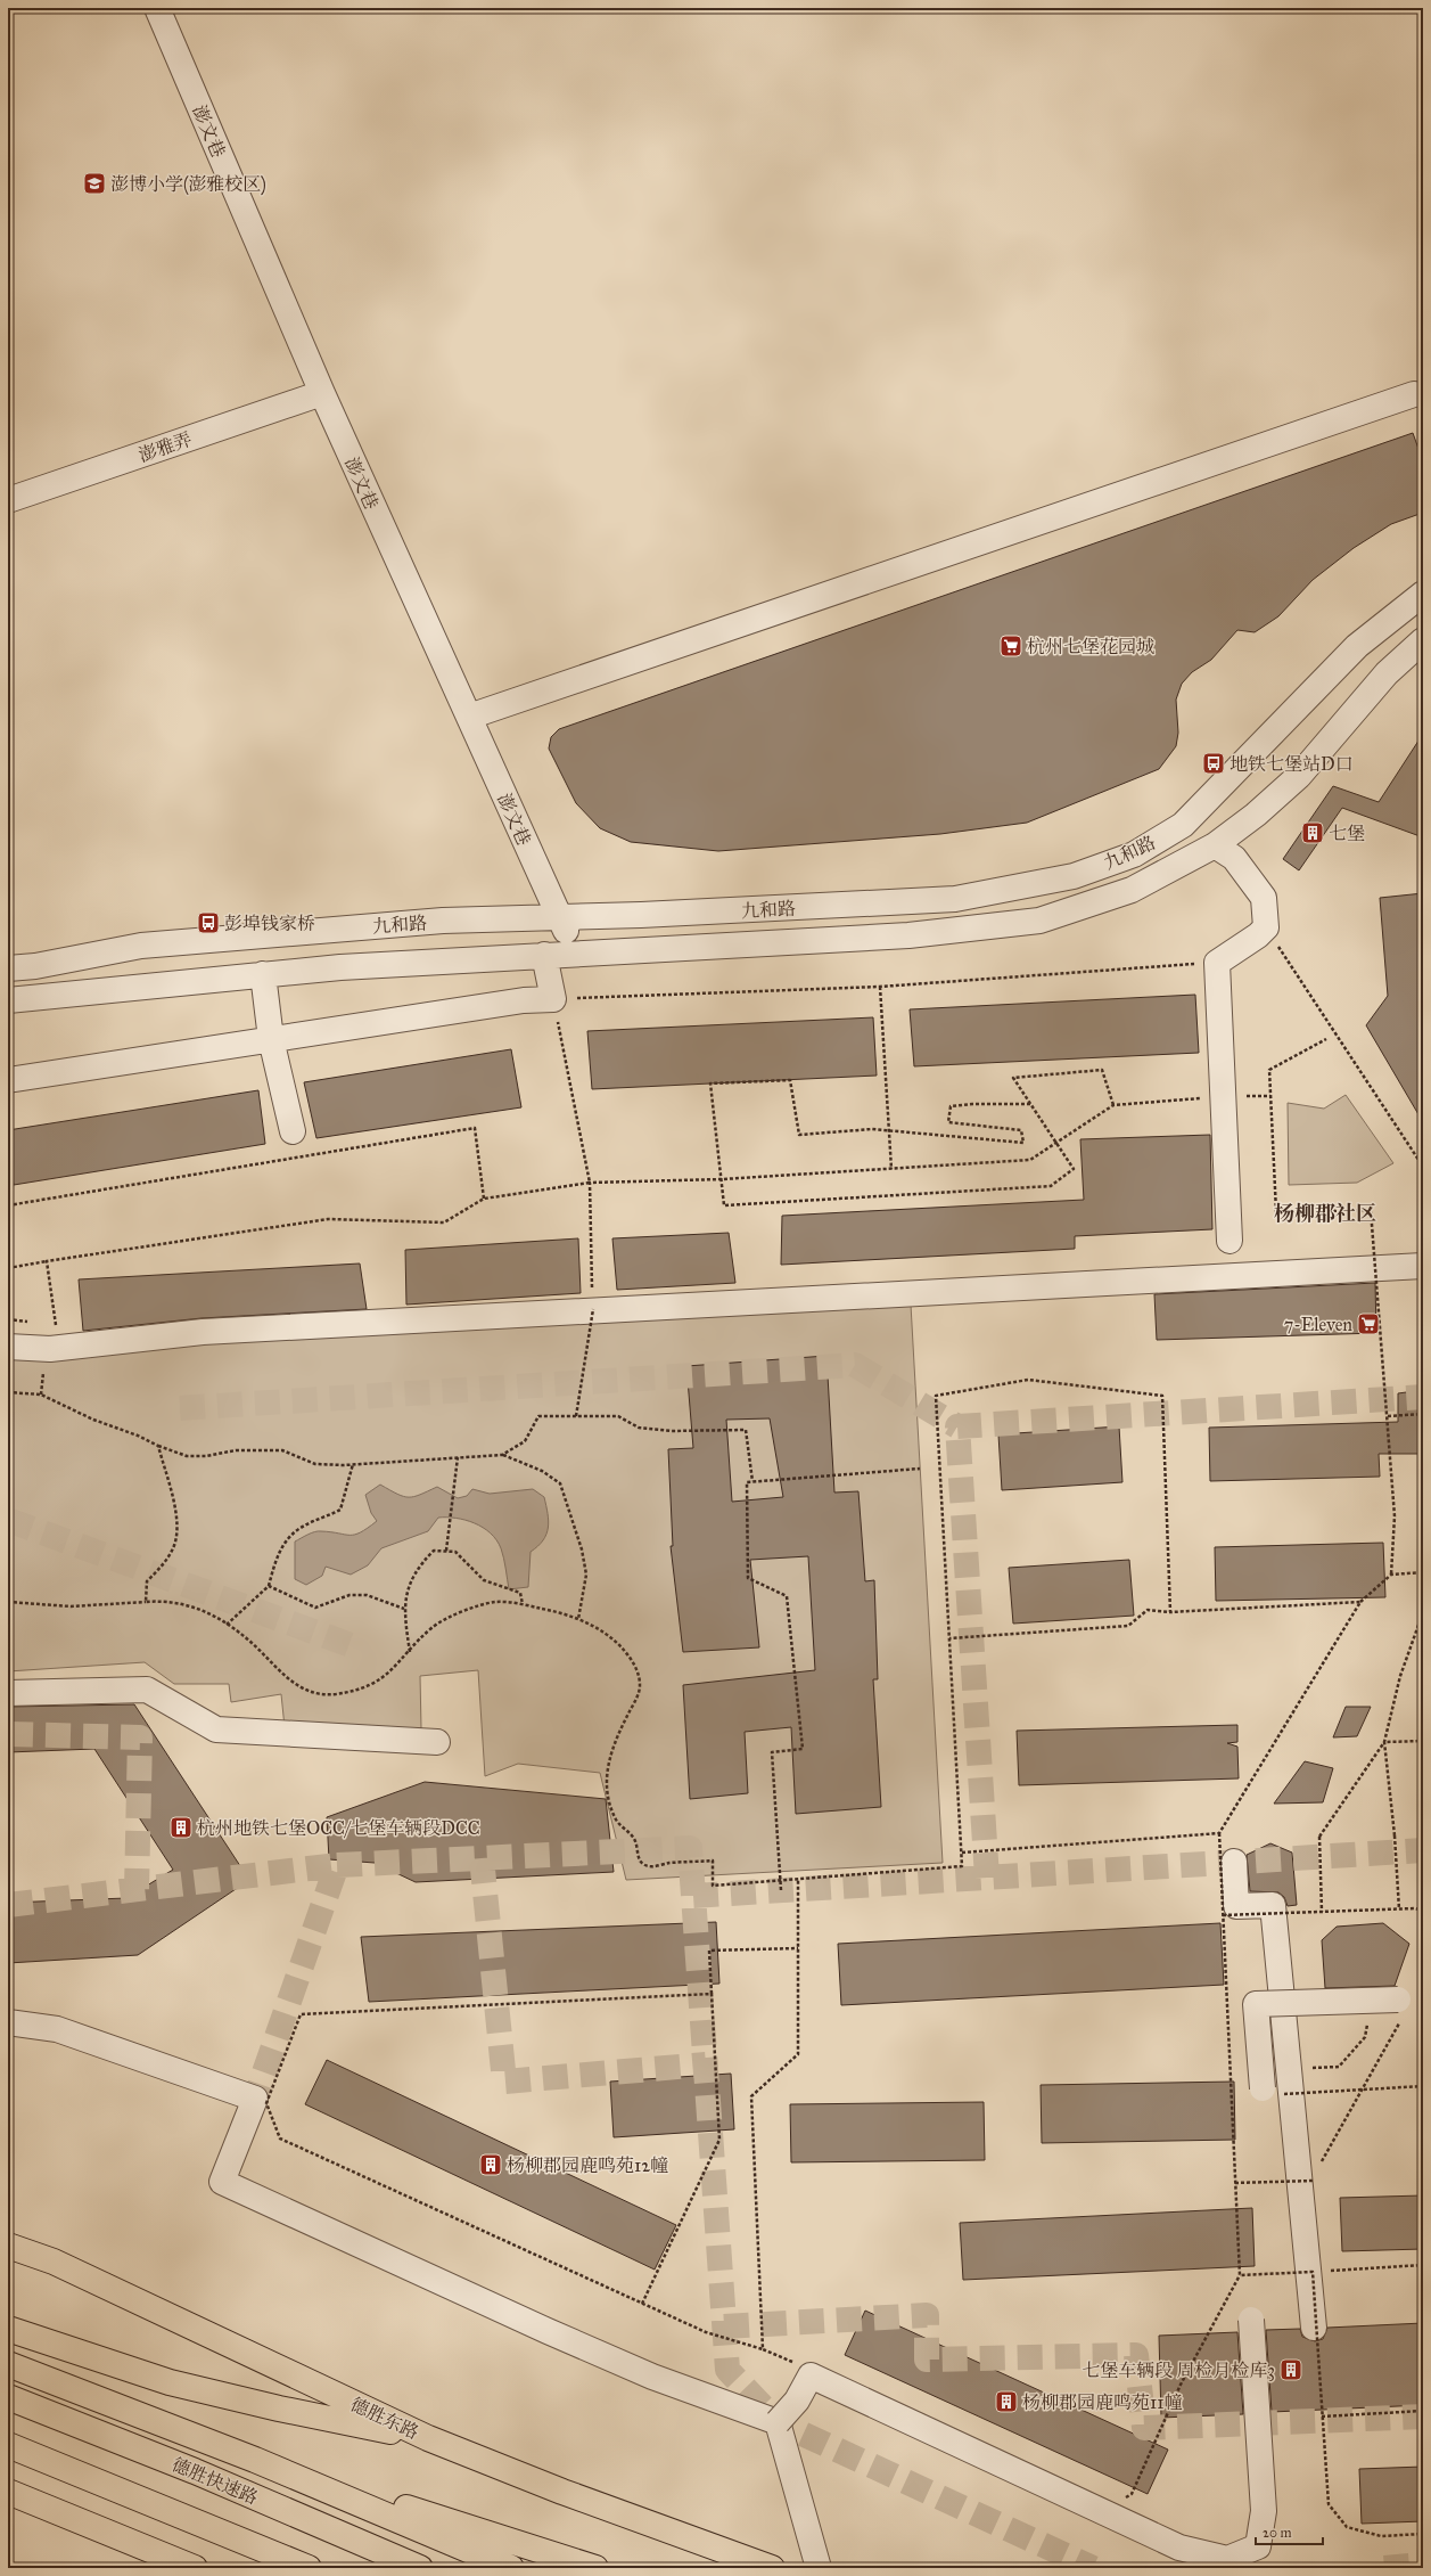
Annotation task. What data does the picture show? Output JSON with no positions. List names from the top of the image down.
{
  "streets": {
    "main road": ["德胜东路", "德胜快速路"],
    "street": ["澎文巷", "澎雅弄", "九和路"]
  },
  "crossings": [
    ["澎文巷", "澎雅弄"],
    ["澎文巷", "九和路"]
  ],
  "districts": ["杨柳郡社区"],
  "places": {
    "school or university": ["澎博小学(澎雅校区)"],
    "supermarket": ["杭州七堡花园城", "7-Eleven"],
    "bus stop": ["地铁七堡站D口", "彭埠钱家桥"],
    "building": [
      "七堡",
      "杭州地铁七堡OCC/七堡车辆段DCC",
      "杨柳郡园鹿鸣苑12幢",
      "七堡车辆段 周检月检库3",
      "杨柳郡园鹿鸣苑11幢"
    ]
  },
  "scale_bar": "20 m"
}
